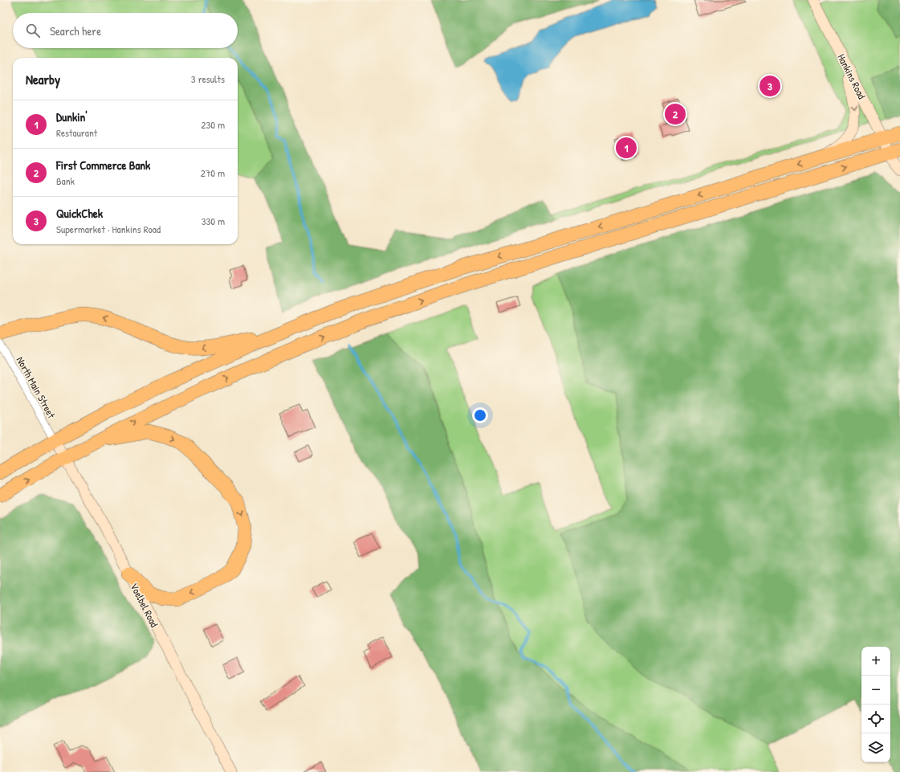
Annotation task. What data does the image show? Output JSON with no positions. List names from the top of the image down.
{
  "streets": {
    "street": ["Hankins Road", "North Main Street", "Voelbel Road"]
  },
  "crossings": [
    ["North Main Street", "Voelbel Road"]
  ],
  "page": {
    "search": "Search here",
    "heading": ["Nearby", "3 results"],
    "pins": ["3", "2", "1"],
    "list": [
      {
        "mark": "1",
        "name": "Dunkin'",
        "note": "Restaurant",
        "value": "230 m"
      },
      {
        "mark": "2",
        "name": "First Commerce Bank",
        "note": "Bank",
        "value": "270 m"
      },
      {
        "mark": "3",
        "name": "QuickChek",
        "note": "Supermarket · Hankins Road",
        "value": "330 m"
      }
    ],
    "map_buttons": ["+", "−"]
  }
}
